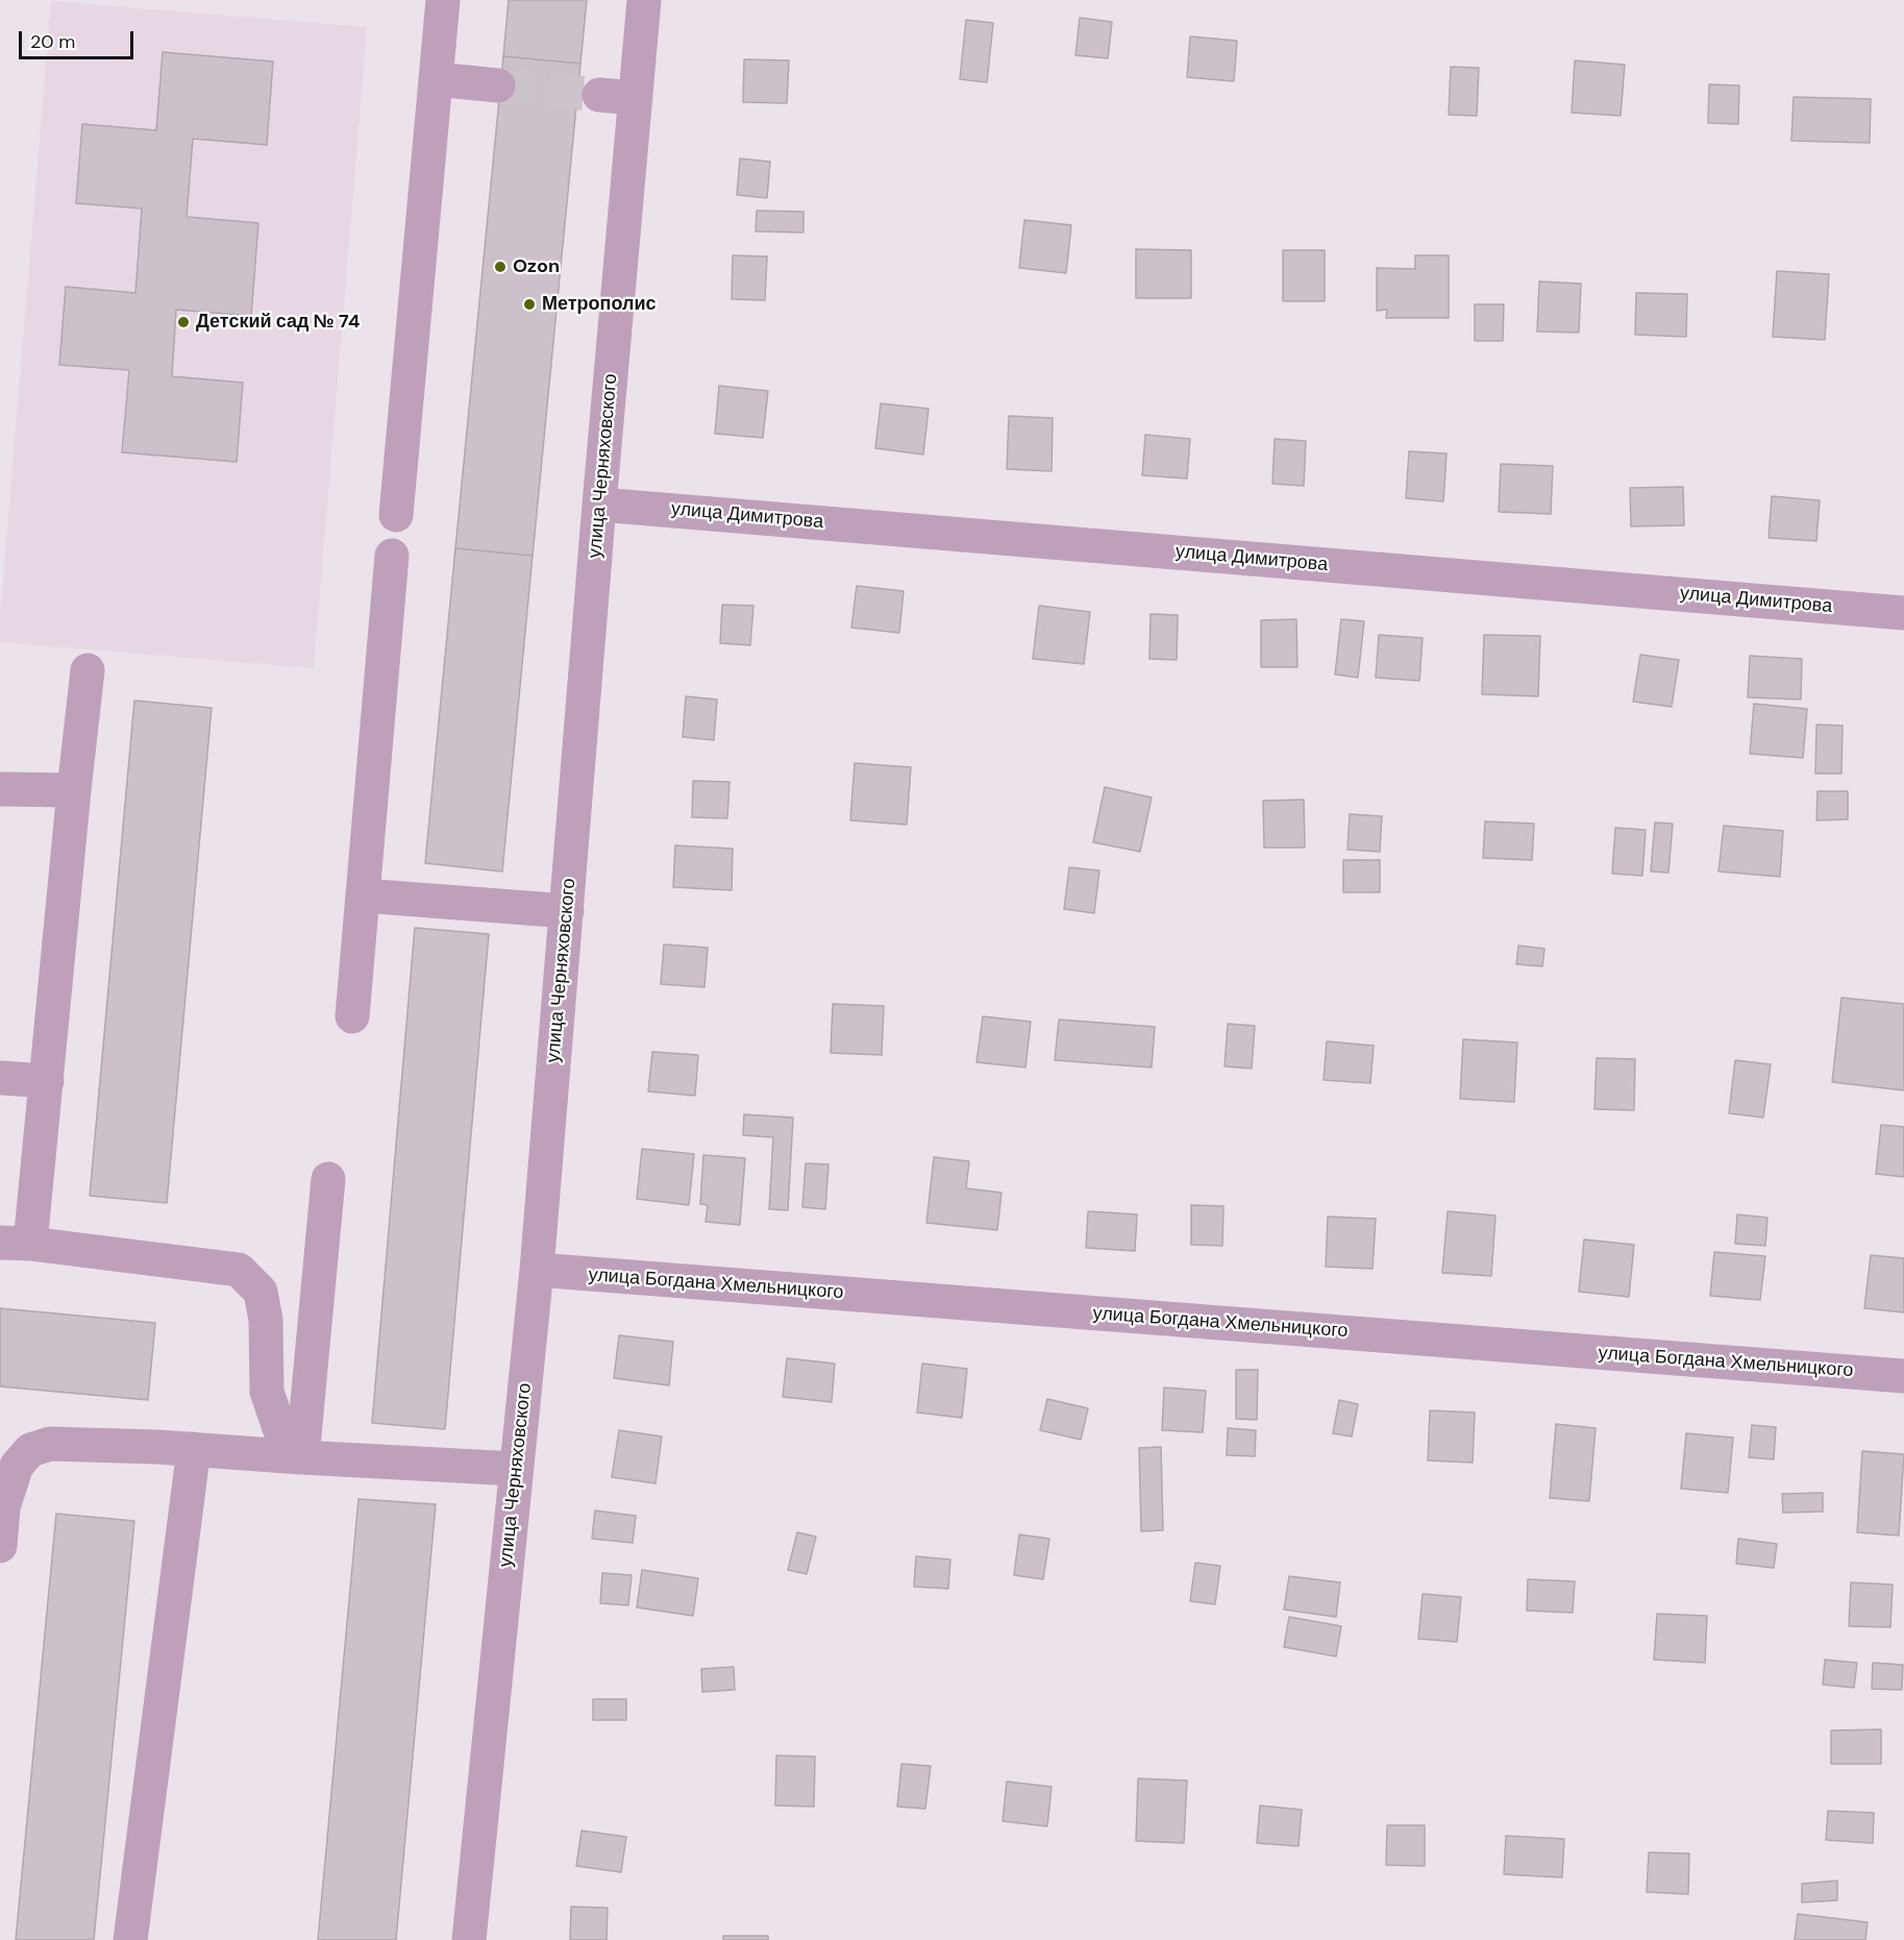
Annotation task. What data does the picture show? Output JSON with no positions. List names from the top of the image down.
{
  "streets": {
    "street": ["улица Черняховского", "улица Димитрова", "улица Богдана Хмельницкого"]
  },
  "crossings": [
    ["улица Черняховского", "улица Димитрова"],
    ["улица Черняховского", "улица Богдана Хмельницкого"]
  ],
  "places": ["Ozon", "Метрополис", "Детский сад № 74"],
  "scale_bar": "20 m"
}
